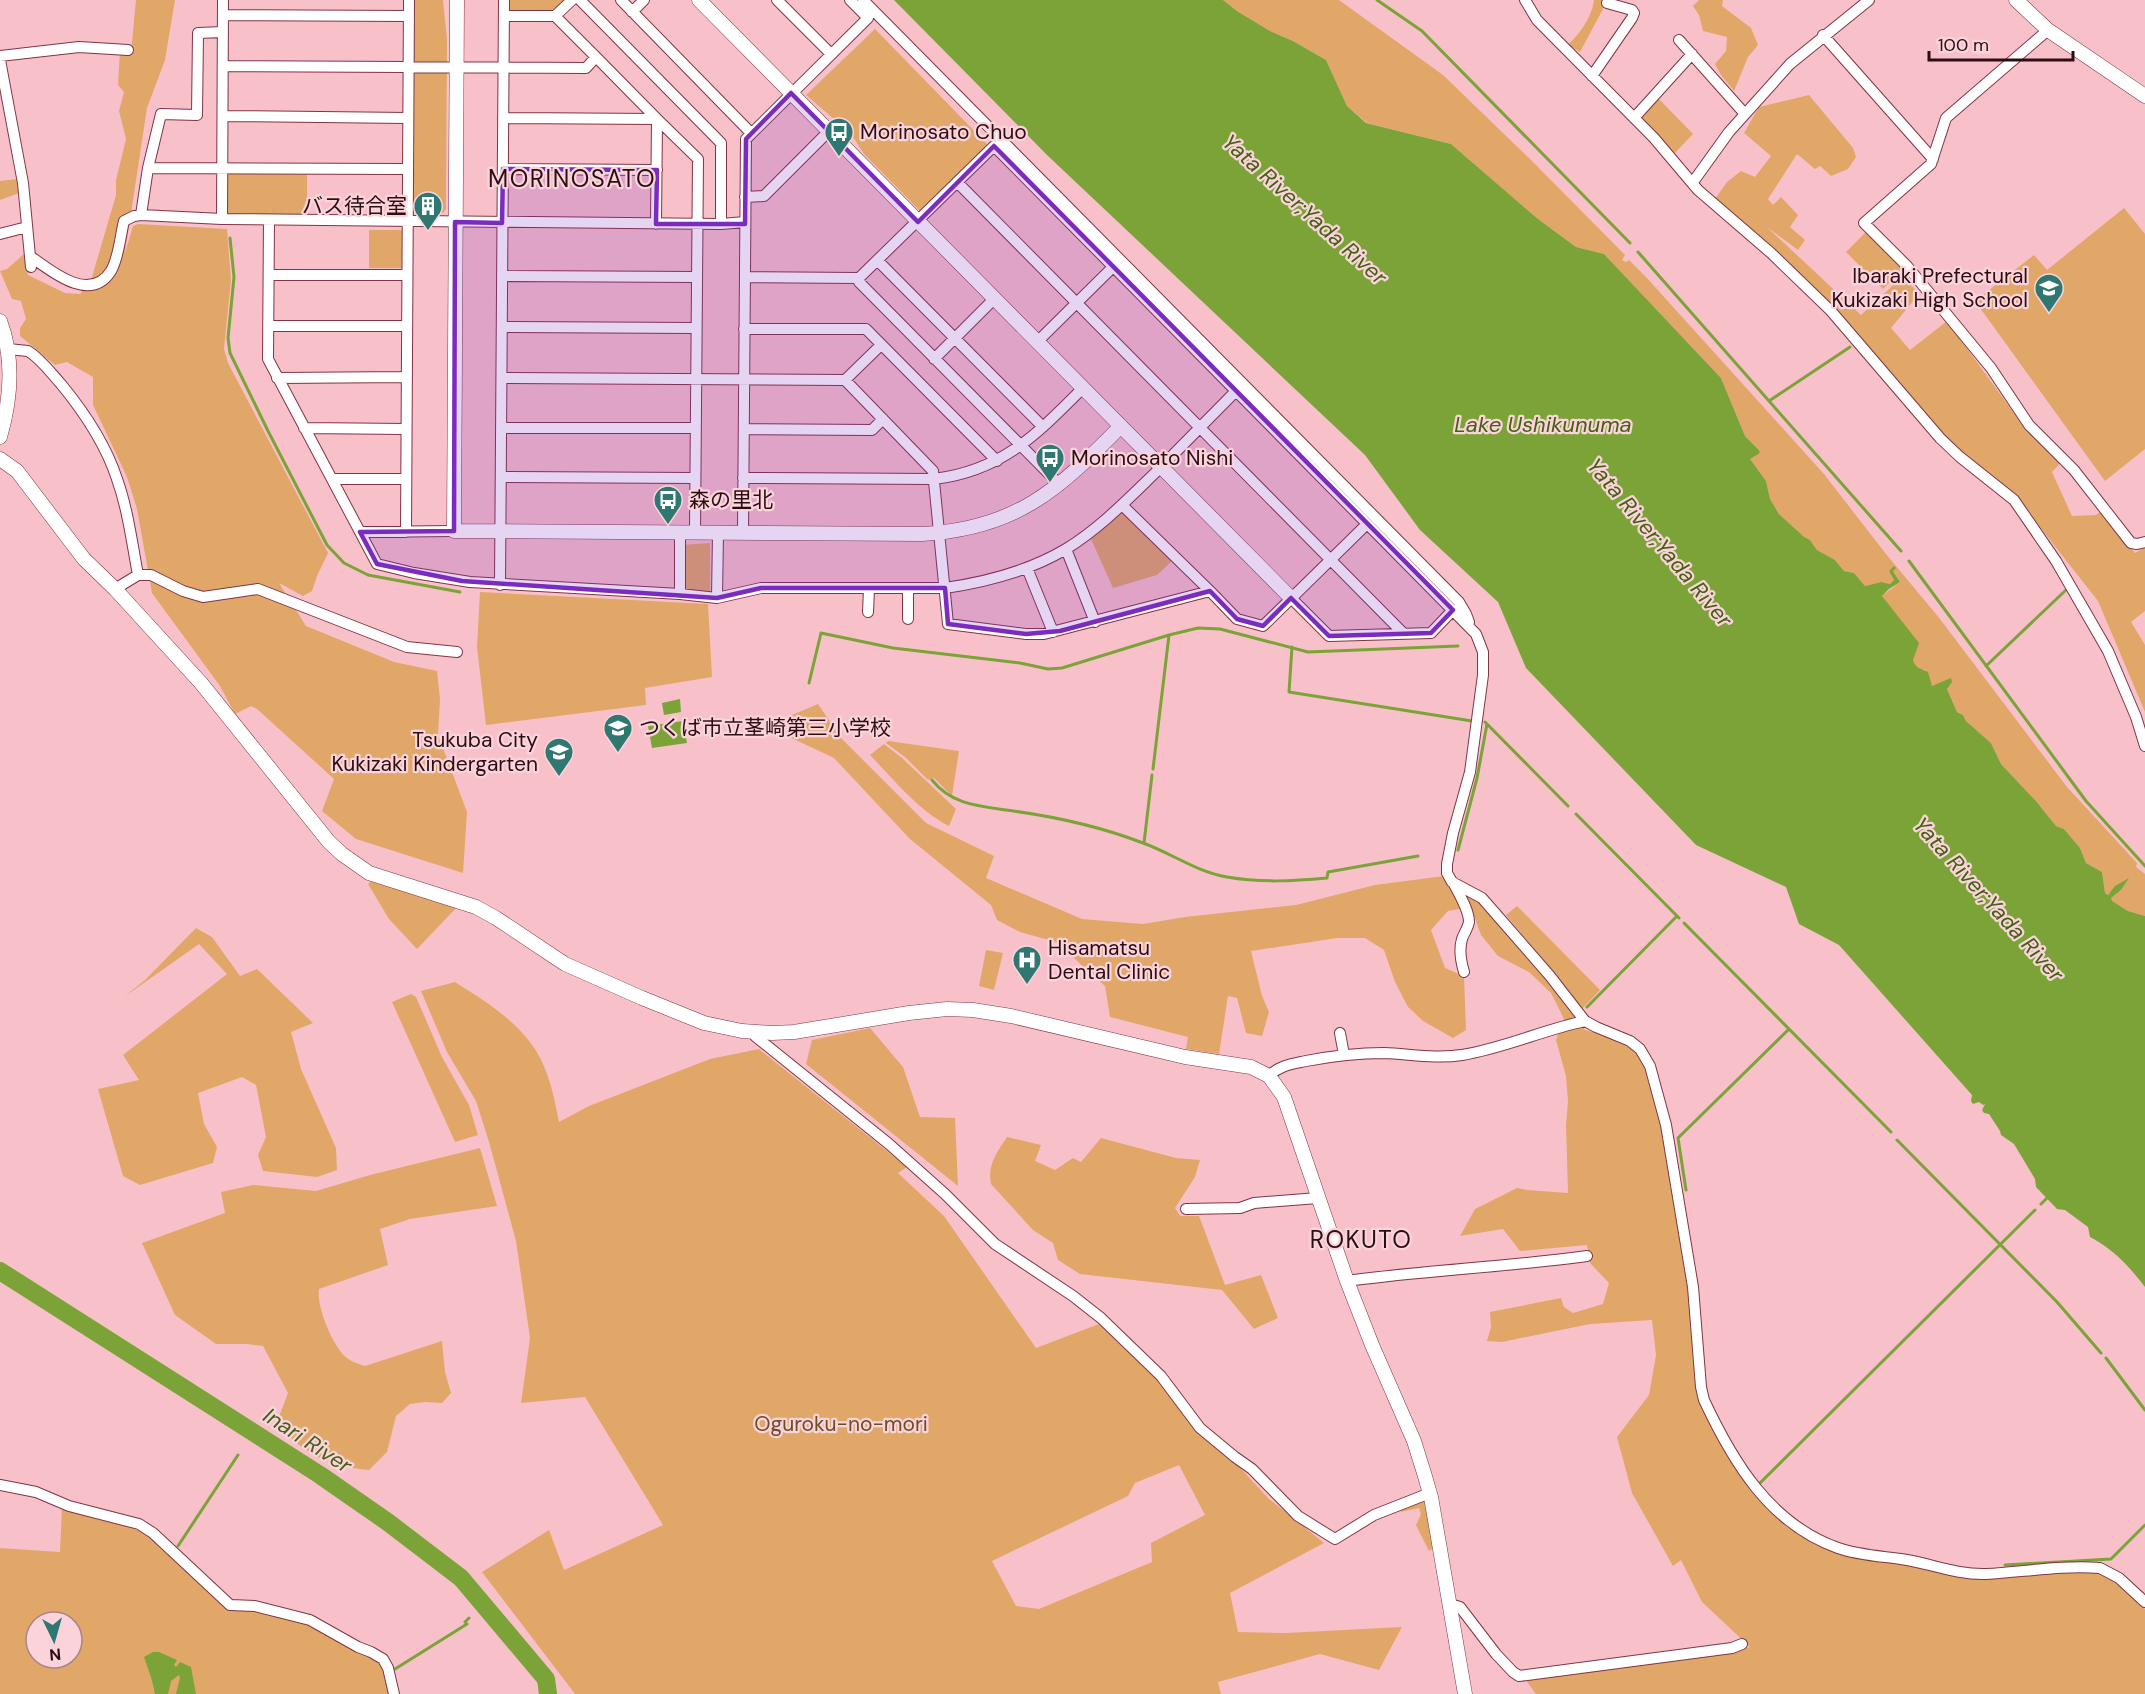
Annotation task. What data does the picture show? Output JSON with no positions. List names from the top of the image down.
{
  "districts": ["MORINOSATO", "ROKUTO"],
  "water": ["Yata River;Yada River", "Lake Ushikunuma", "Inari River"],
  "parks": ["Oguroku-no-mori"],
  "places": {
    "bus stop": ["Morinosato Chuo", "Morinosato Nishi", "森の里北"],
    "building": ["バス待合室"],
    "school or university": ["Ibaraki Prefectural Kukizaki High School", "つくば市立茎崎第三小学校", "Tsukuba City Kukizaki Kindergarten"],
    "hospital": ["Hisamatsu Dental Clinic"]
  },
  "scale_bar": "100 m",
  "north": "bottom"
}
